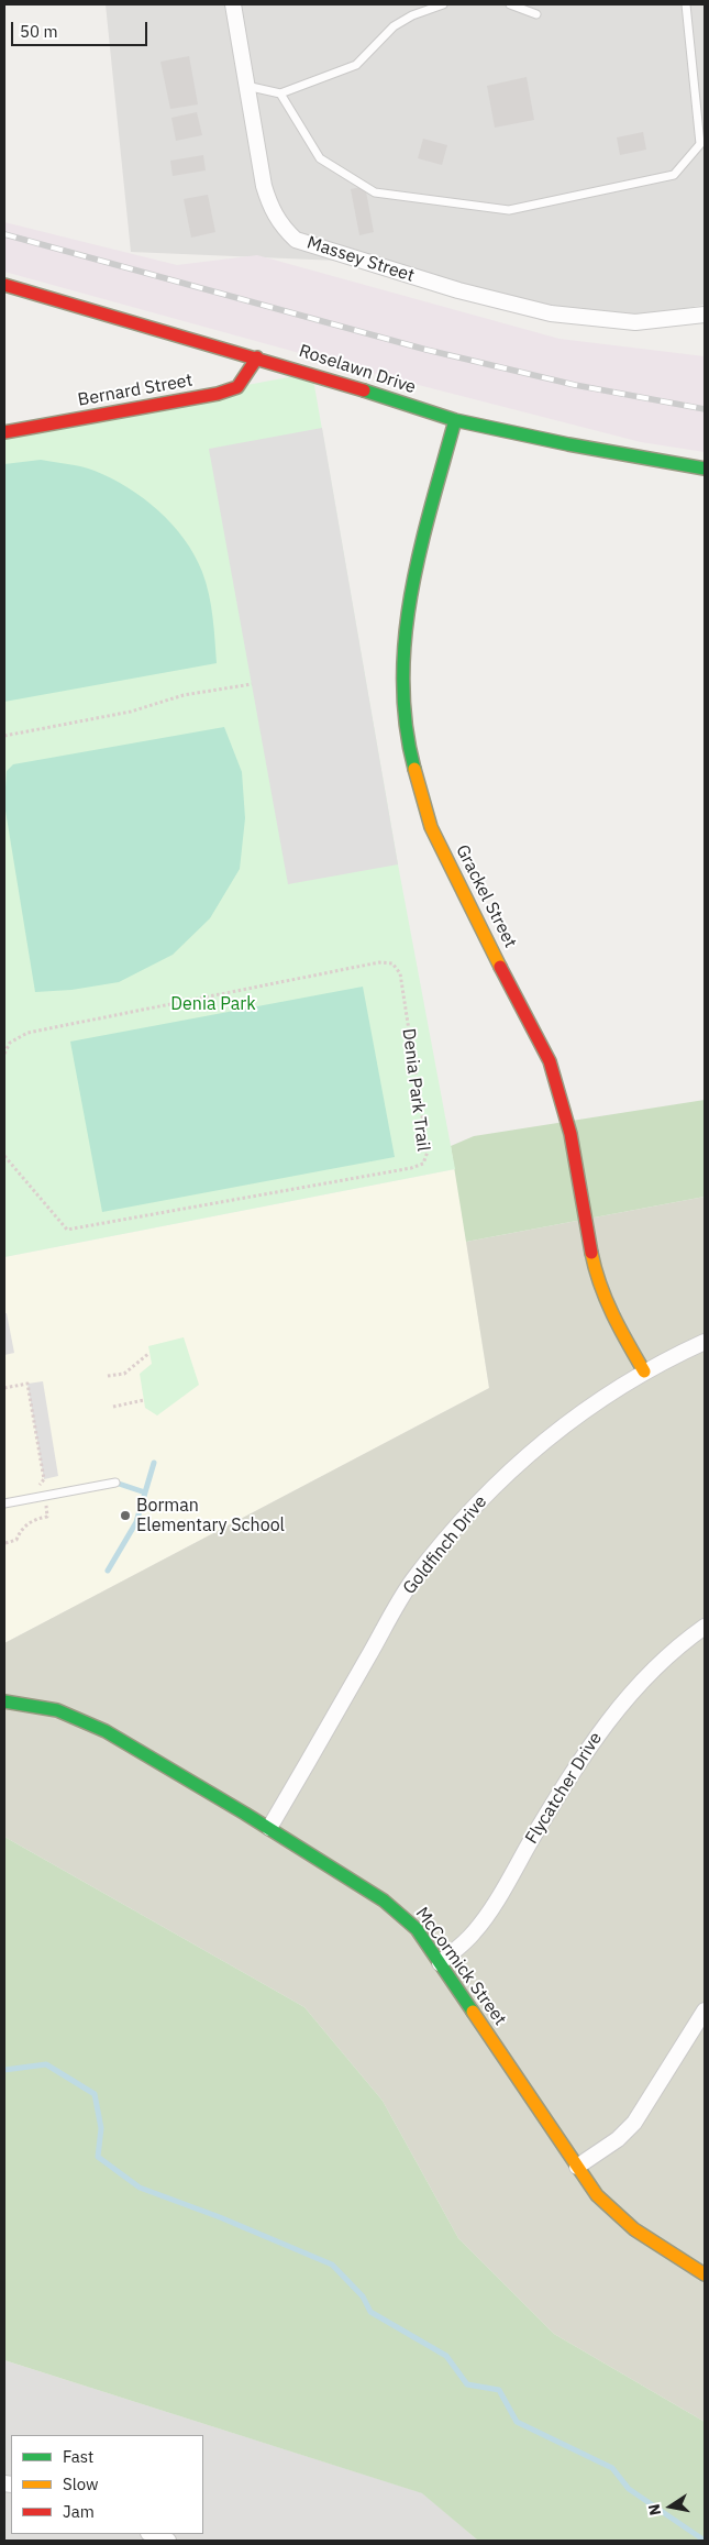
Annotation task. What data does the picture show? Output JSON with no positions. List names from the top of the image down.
{
  "streets": {
    "street": [
      "Massey Street",
      "Roselawn Drive",
      "Bernard Street",
      "Grackel Street",
      "Goldfinch Drive",
      "Flycatcher Drive",
      "McCormick Street"
    ],
    "path": ["Denia Park Trail"]
  },
  "crossings": [
    ["Roselawn Drive", "Bernard Street"],
    ["Roselawn Drive", "Grackel Street"],
    ["Grackel Street", "Goldfinch Drive"],
    ["Goldfinch Drive", "McCormick Street"],
    ["Flycatcher Drive", "McCormick Street"]
  ],
  "parks": ["Denia Park"],
  "places": ["Borman Elementary School"],
  "legend": ["Fast", "Slow", "Jam"],
  "scale_bar": "50 m",
  "north": "left"
}
